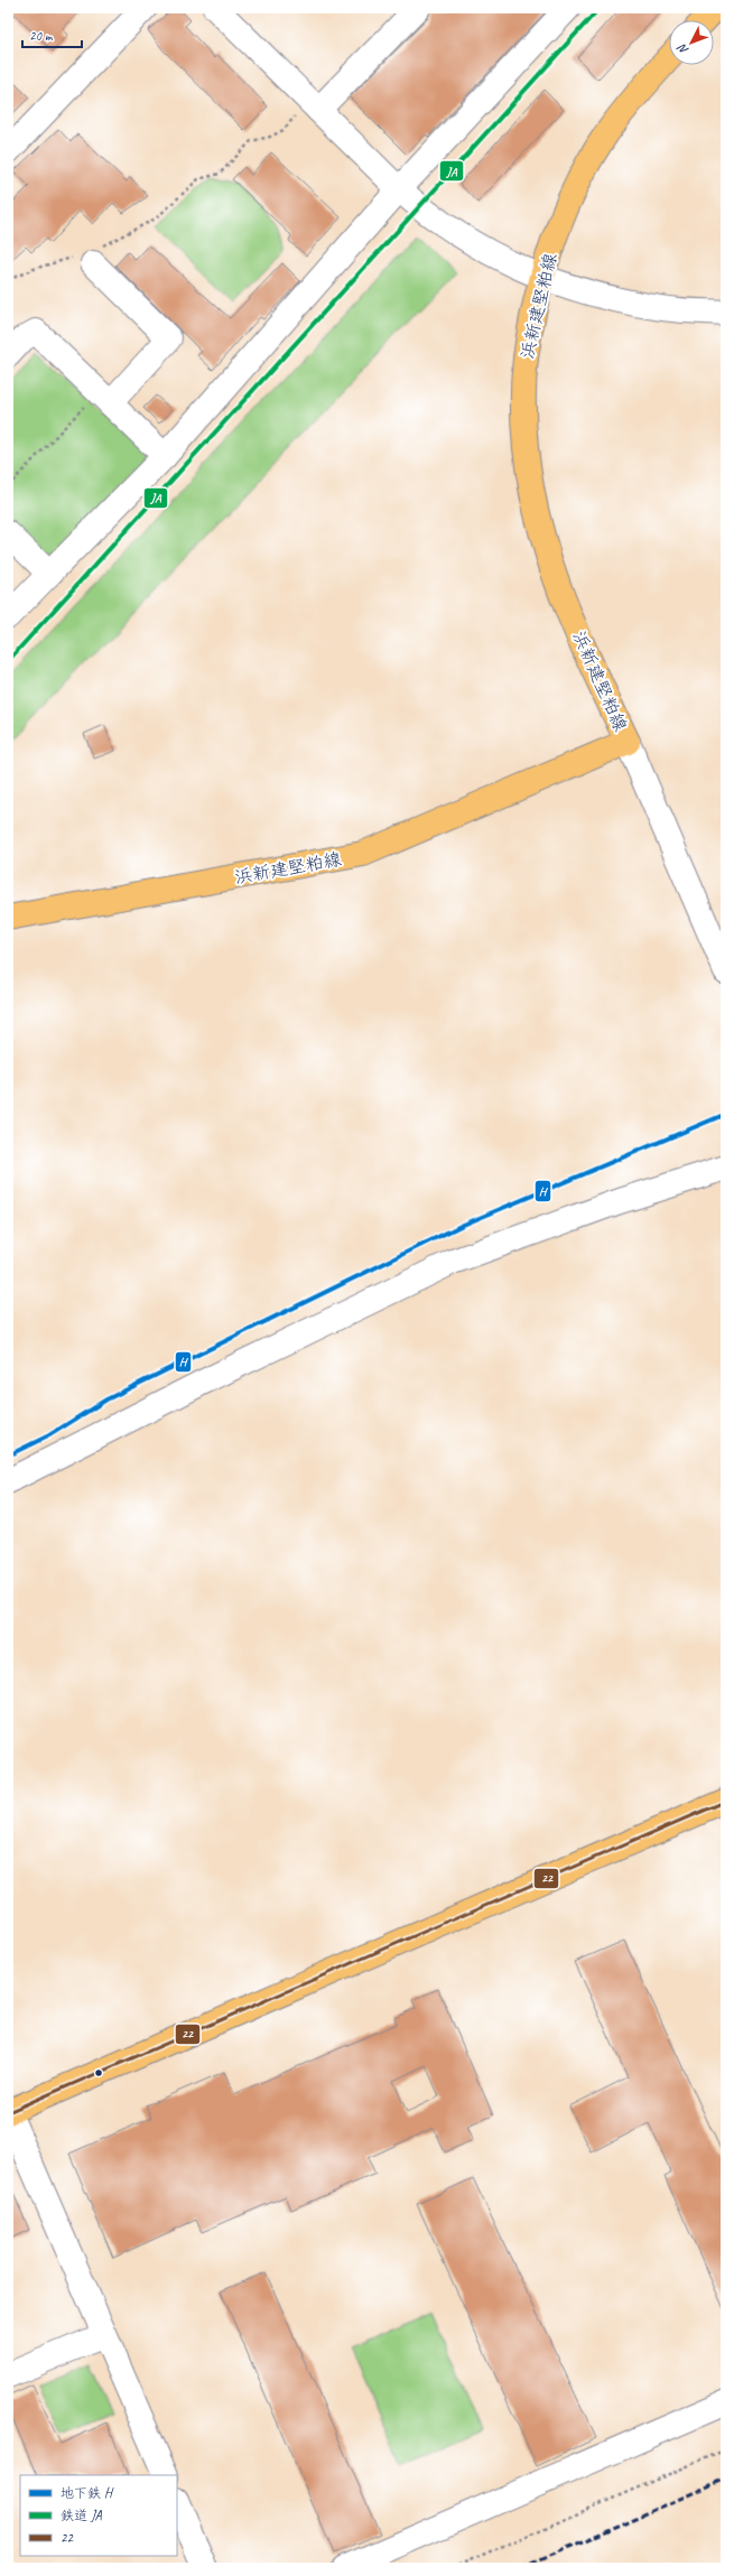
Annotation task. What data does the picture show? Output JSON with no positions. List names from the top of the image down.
{
  "streets": {
    "main road": ["浜新建堅粕線"]
  },
  "lines": ["rail line JA", "metro line H", "transit line 22"],
  "legend": ["地下鉄 H", "鉄道 JA", "22"],
  "scale_bar": "20 m",
  "north": "bottom left"
}
